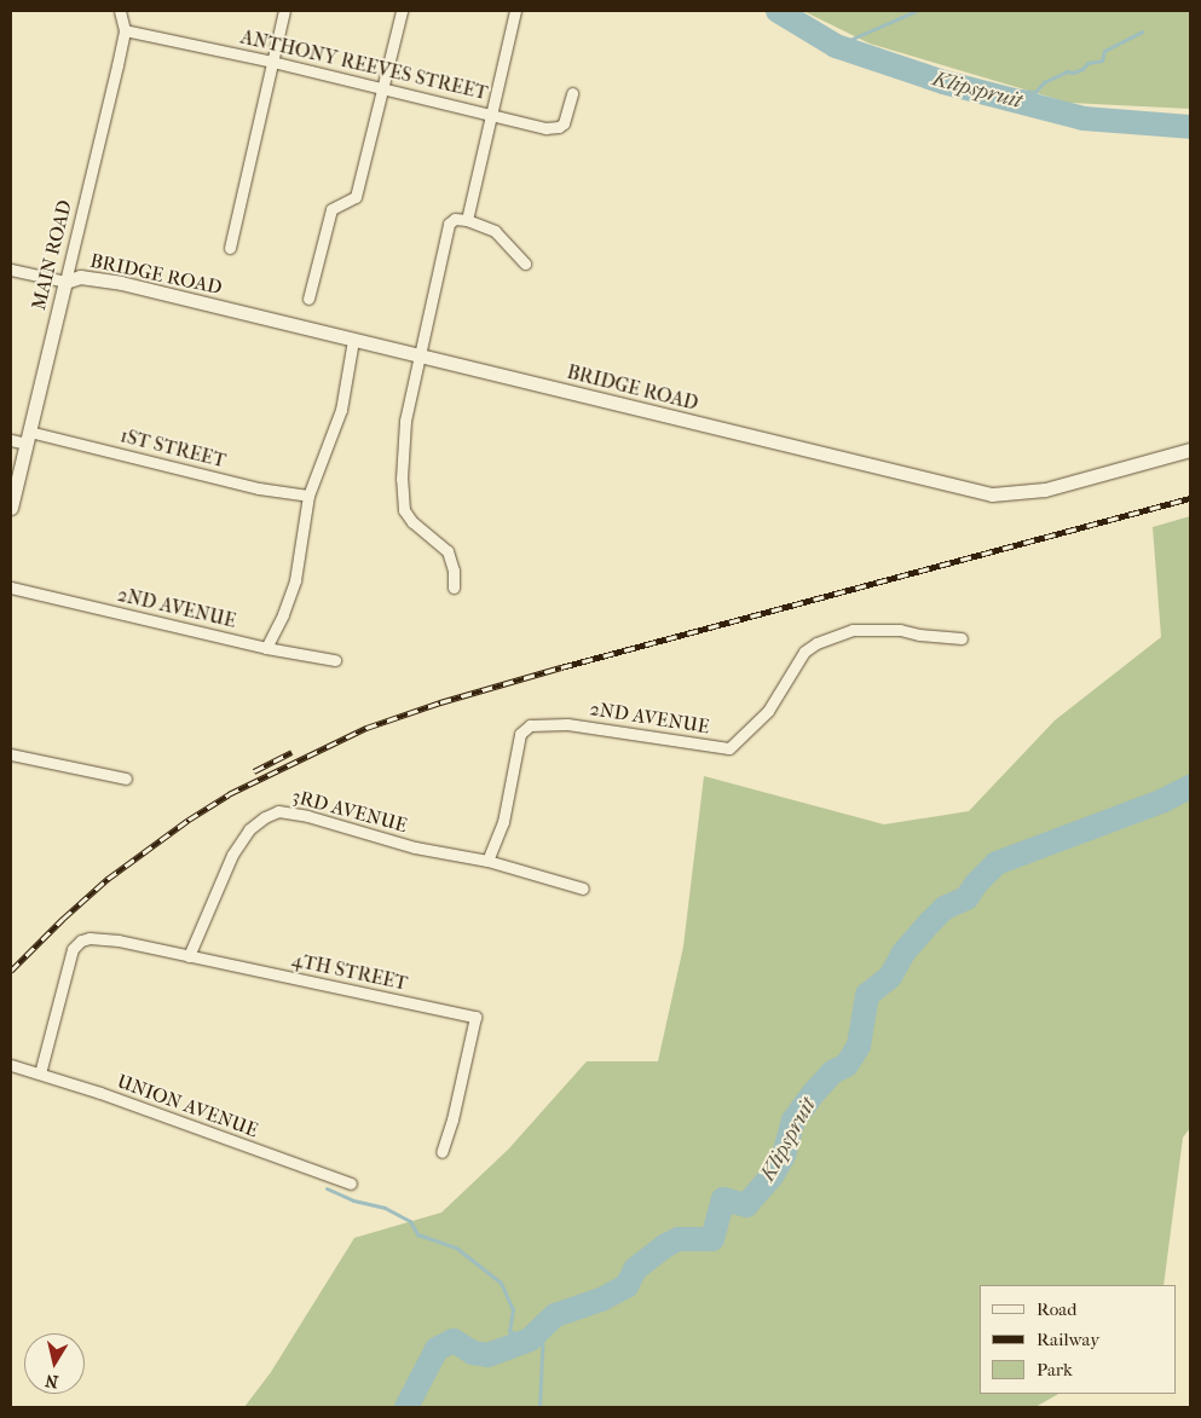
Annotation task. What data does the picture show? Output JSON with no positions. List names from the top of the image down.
{
  "streets": {
    "street": [
      "ANTHONY REEVES STREET",
      "MAIN ROAD",
      "BRIDGE ROAD",
      "1ST STREET",
      "2ND AVENUE",
      "3RD AVENUE",
      "4TH STREET",
      "UNION AVENUE"
    ]
  },
  "crossings": [
    ["ANTHONY REEVES STREET", "MAIN ROAD"],
    ["MAIN ROAD", "BRIDGE ROAD"],
    ["MAIN ROAD", "1ST STREET"],
    ["2ND AVENUE", "3RD AVENUE"],
    ["3RD AVENUE", "4TH STREET"],
    ["4TH STREET", "UNION AVENUE"]
  ],
  "water": ["Klipspruit"],
  "legend": ["Road", "Railway", "Park"],
  "north": "bottom"
}
